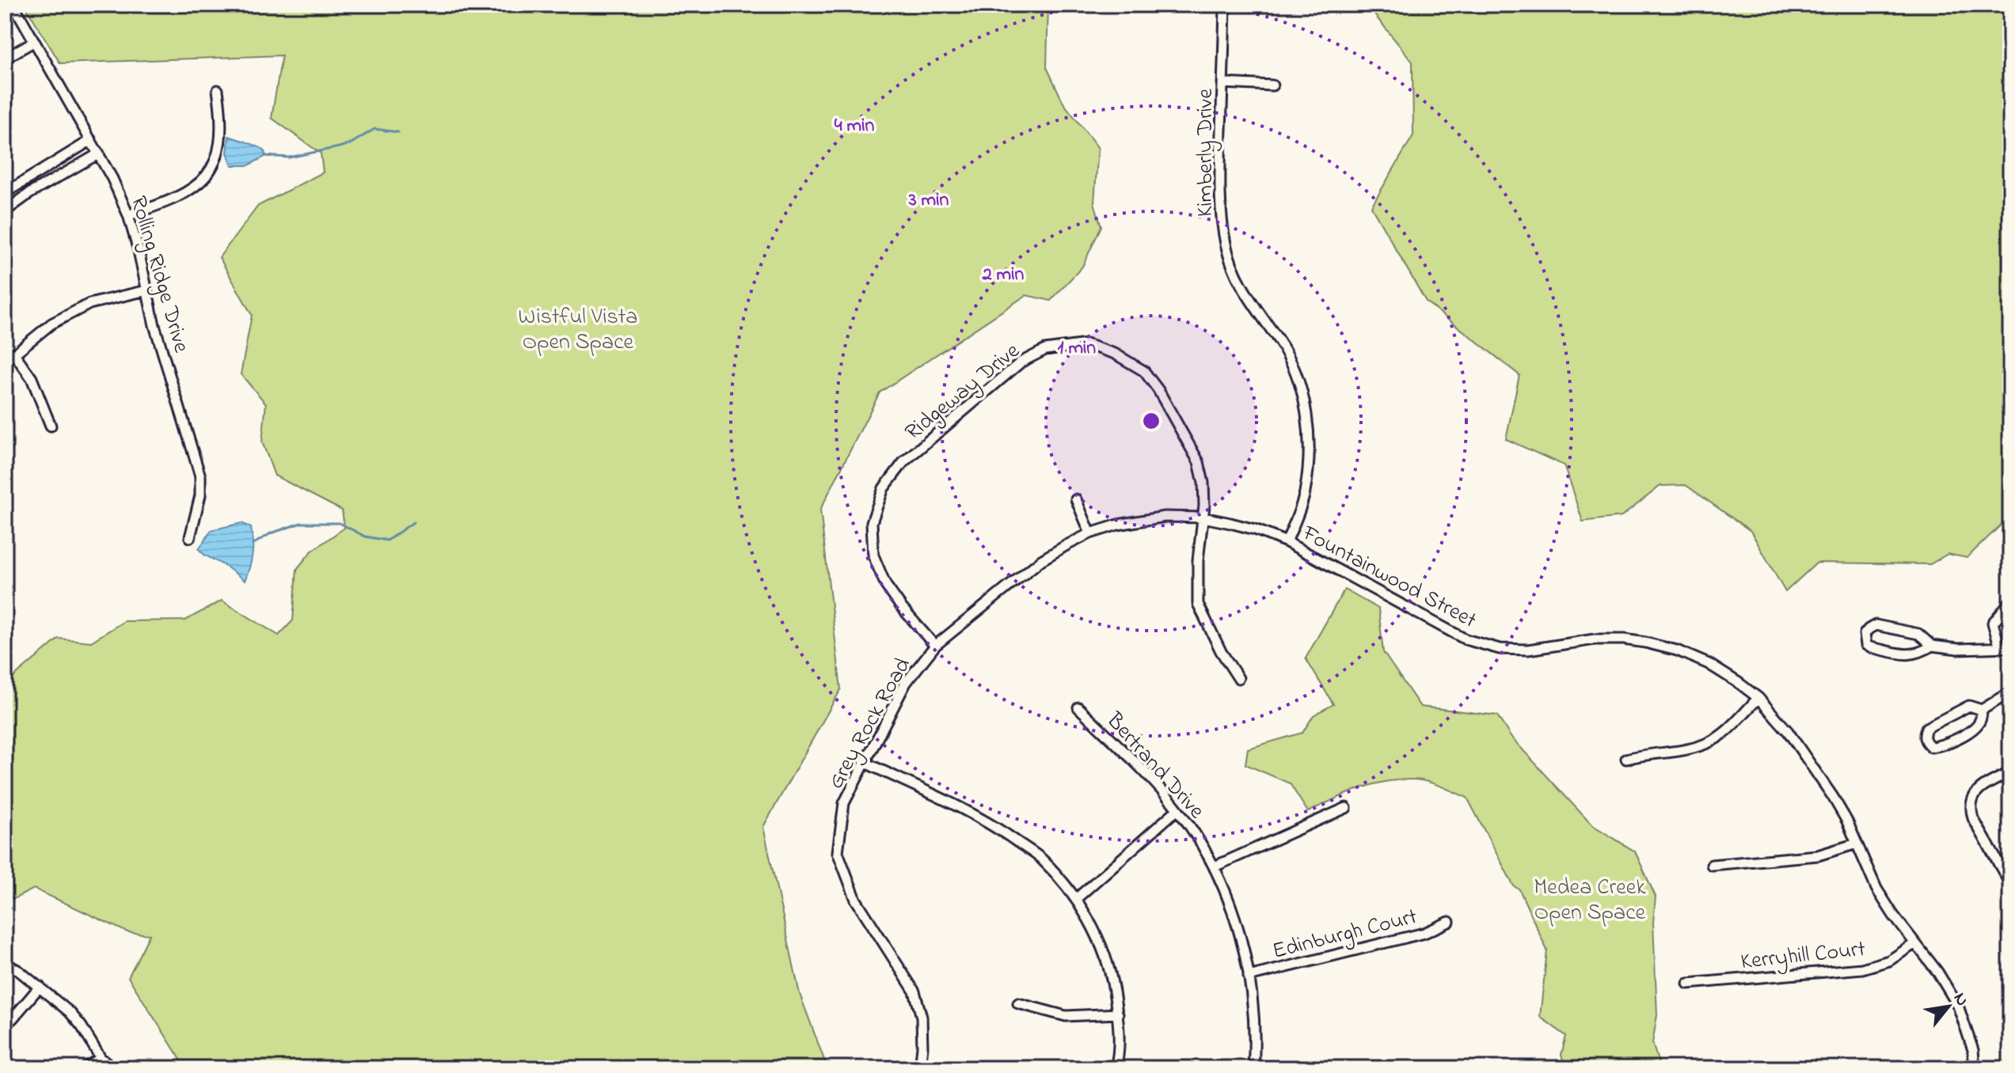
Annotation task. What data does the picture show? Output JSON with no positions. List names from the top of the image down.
{
  "streets": {
    "street": [
      "Kimberly Drive",
      "Rolling Ridge Drive",
      "Ridgeway Drive",
      "Fountainwood Street",
      "Grey Rock Road",
      "Bertrand Drive",
      "Edinburgh Court",
      "Kerryhill Court"
    ]
  },
  "crossings": [
    ["Kimberly Drive", "Fountainwood Street"],
    ["Ridgeway Drive", "Fountainwood Street"],
    ["Ridgeway Drive", "Grey Rock Road"],
    ["Fountainwood Street", "Grey Rock Road"],
    ["Fountainwood Street", "Kerryhill Court"],
    ["Bertrand Drive", "Edinburgh Court"]
  ],
  "parks": ["Wistful Vista Open Space", "Medea Creek Open Space"],
  "north": "top right",
  "rings": [
    "4 min",
    "3 min",
    "2 min",
    "1 min"
  ]
}
